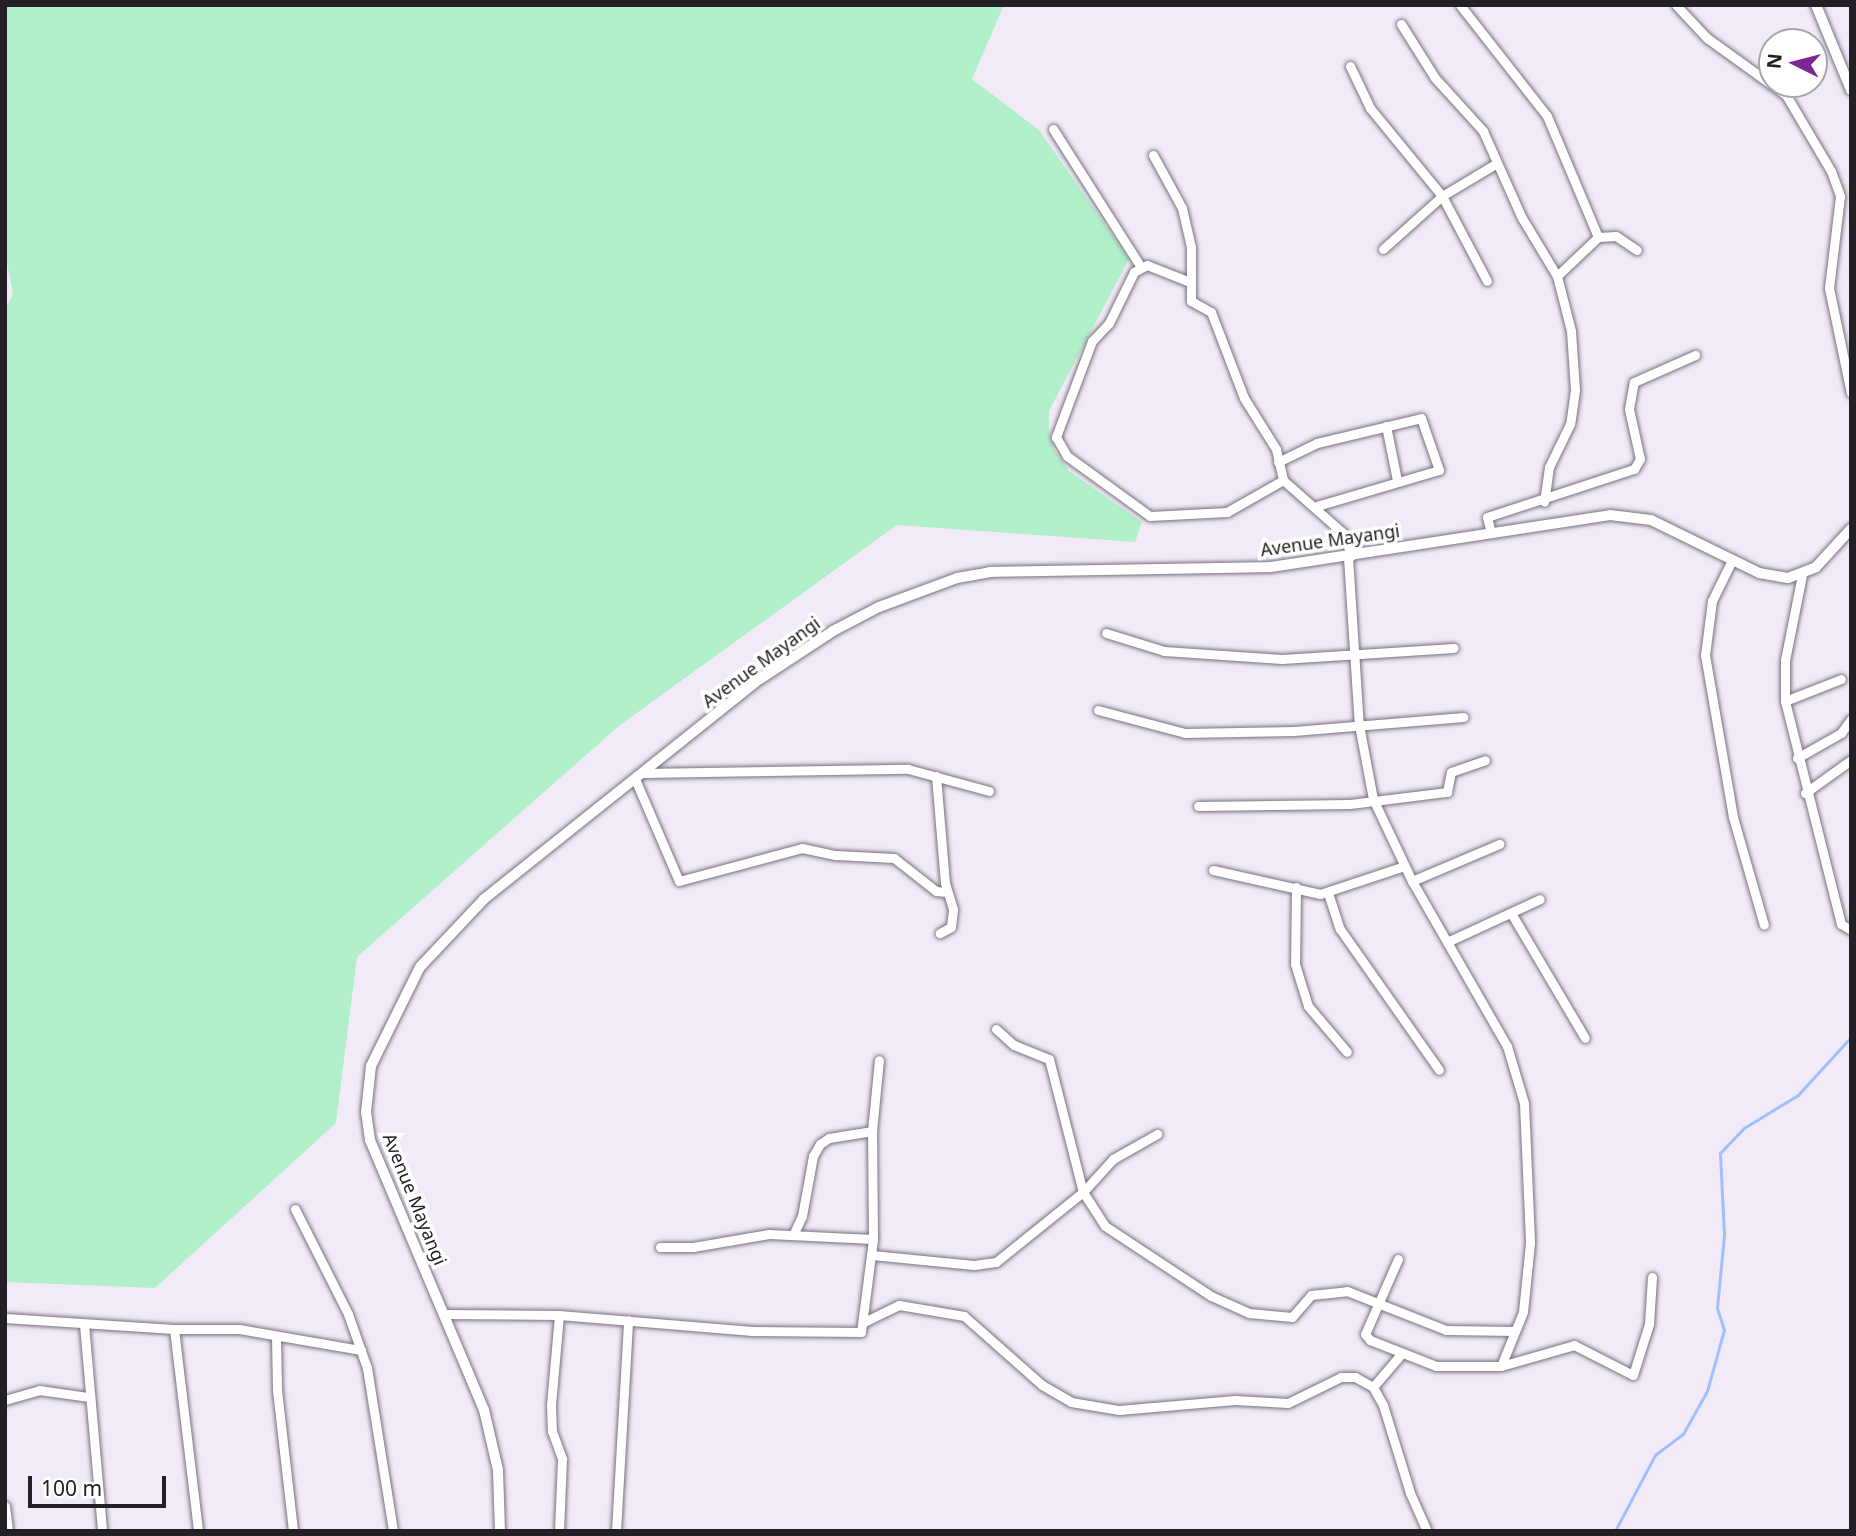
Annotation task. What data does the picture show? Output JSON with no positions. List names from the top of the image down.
{
  "streets": {
    "street": ["Avenue Mayangi"]
  },
  "scale_bar": "100 m",
  "north": "left"
}
